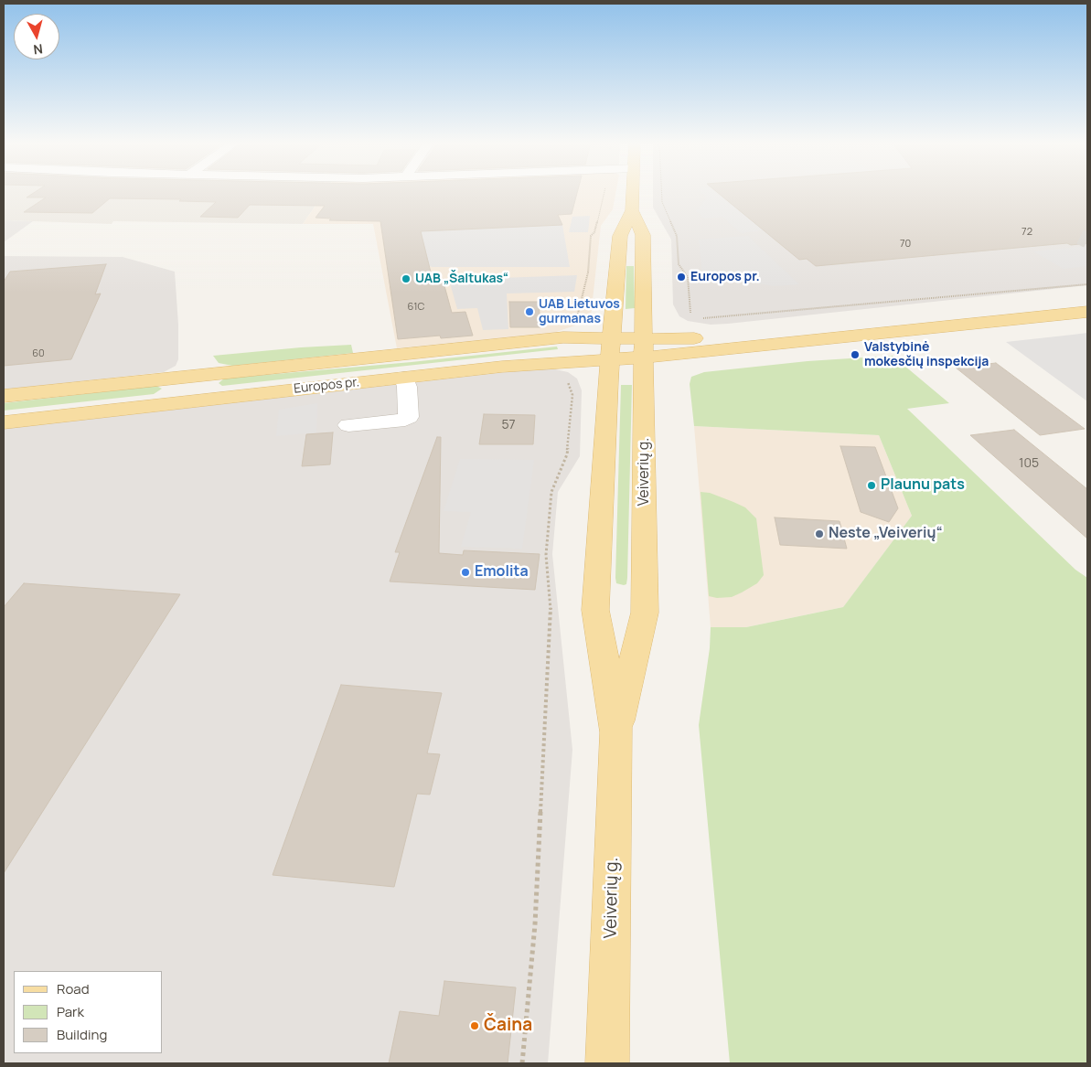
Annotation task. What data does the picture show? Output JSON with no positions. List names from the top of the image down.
{
  "streets": {
    "main road": ["Europos pr.", "Veiverių g."]
  },
  "crossings": [
    ["Europos pr.", "Veiverių g."]
  ],
  "places": [
    "Europos pr.",
    "UAB „Šaltukas“",
    "UAB Lietuvos gurmanas",
    "Valstybinė mokesčių inspekcija",
    "Plaunu pats",
    "Neste „Veiverių“",
    "Emolita",
    "Čaina"
  ],
  "house_numbers": [
    "72",
    "70",
    "61C",
    "60",
    "57",
    "105"
  ],
  "legend": ["Road", "Park", "Building"],
  "north": "bottom"
}
